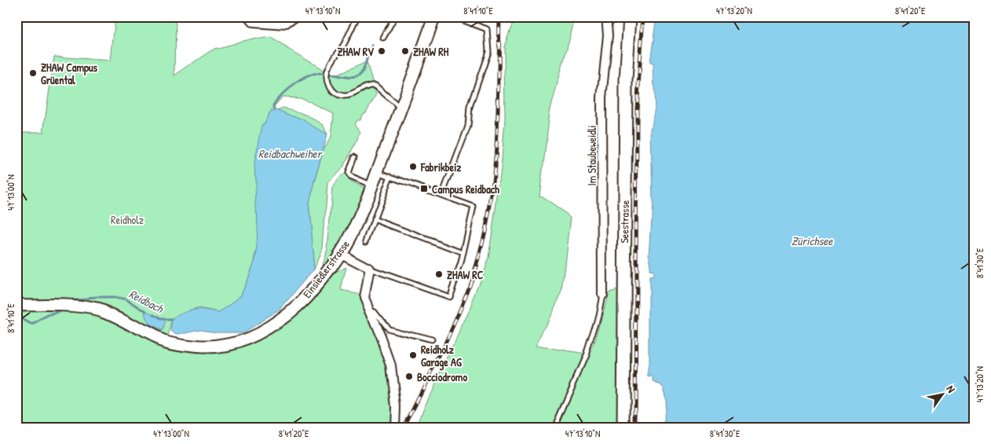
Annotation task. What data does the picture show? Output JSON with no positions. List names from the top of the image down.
{
  "streets": {
    "main road": ["Seestrasse", "Einsiedlerstrasse"],
    "street": ["Im Staubeweidli"]
  },
  "water": ["Reidbachweiher", "Zürichsee", "Reidbach"],
  "parks": ["Reidholz"],
  "places": {
    "other": [
      "ZHAW RV",
      "ZHAW RH",
      "ZHAW Campus Grüental",
      "Fabrikbeiz",
      "ZHAW RC",
      "Reidholz Garage AG",
      "Bocciodromo"
    ],
    "transit": ["Campus Reidbach"]
  },
  "north": "top right",
  "coordinates": [
    "47°13'10\"N",
    "8°41'10\"E",
    "47°13'20\"N",
    "8°41'20\"E",
    "47°13'00\"N",
    "8°41'30\"E"
  ]
}
